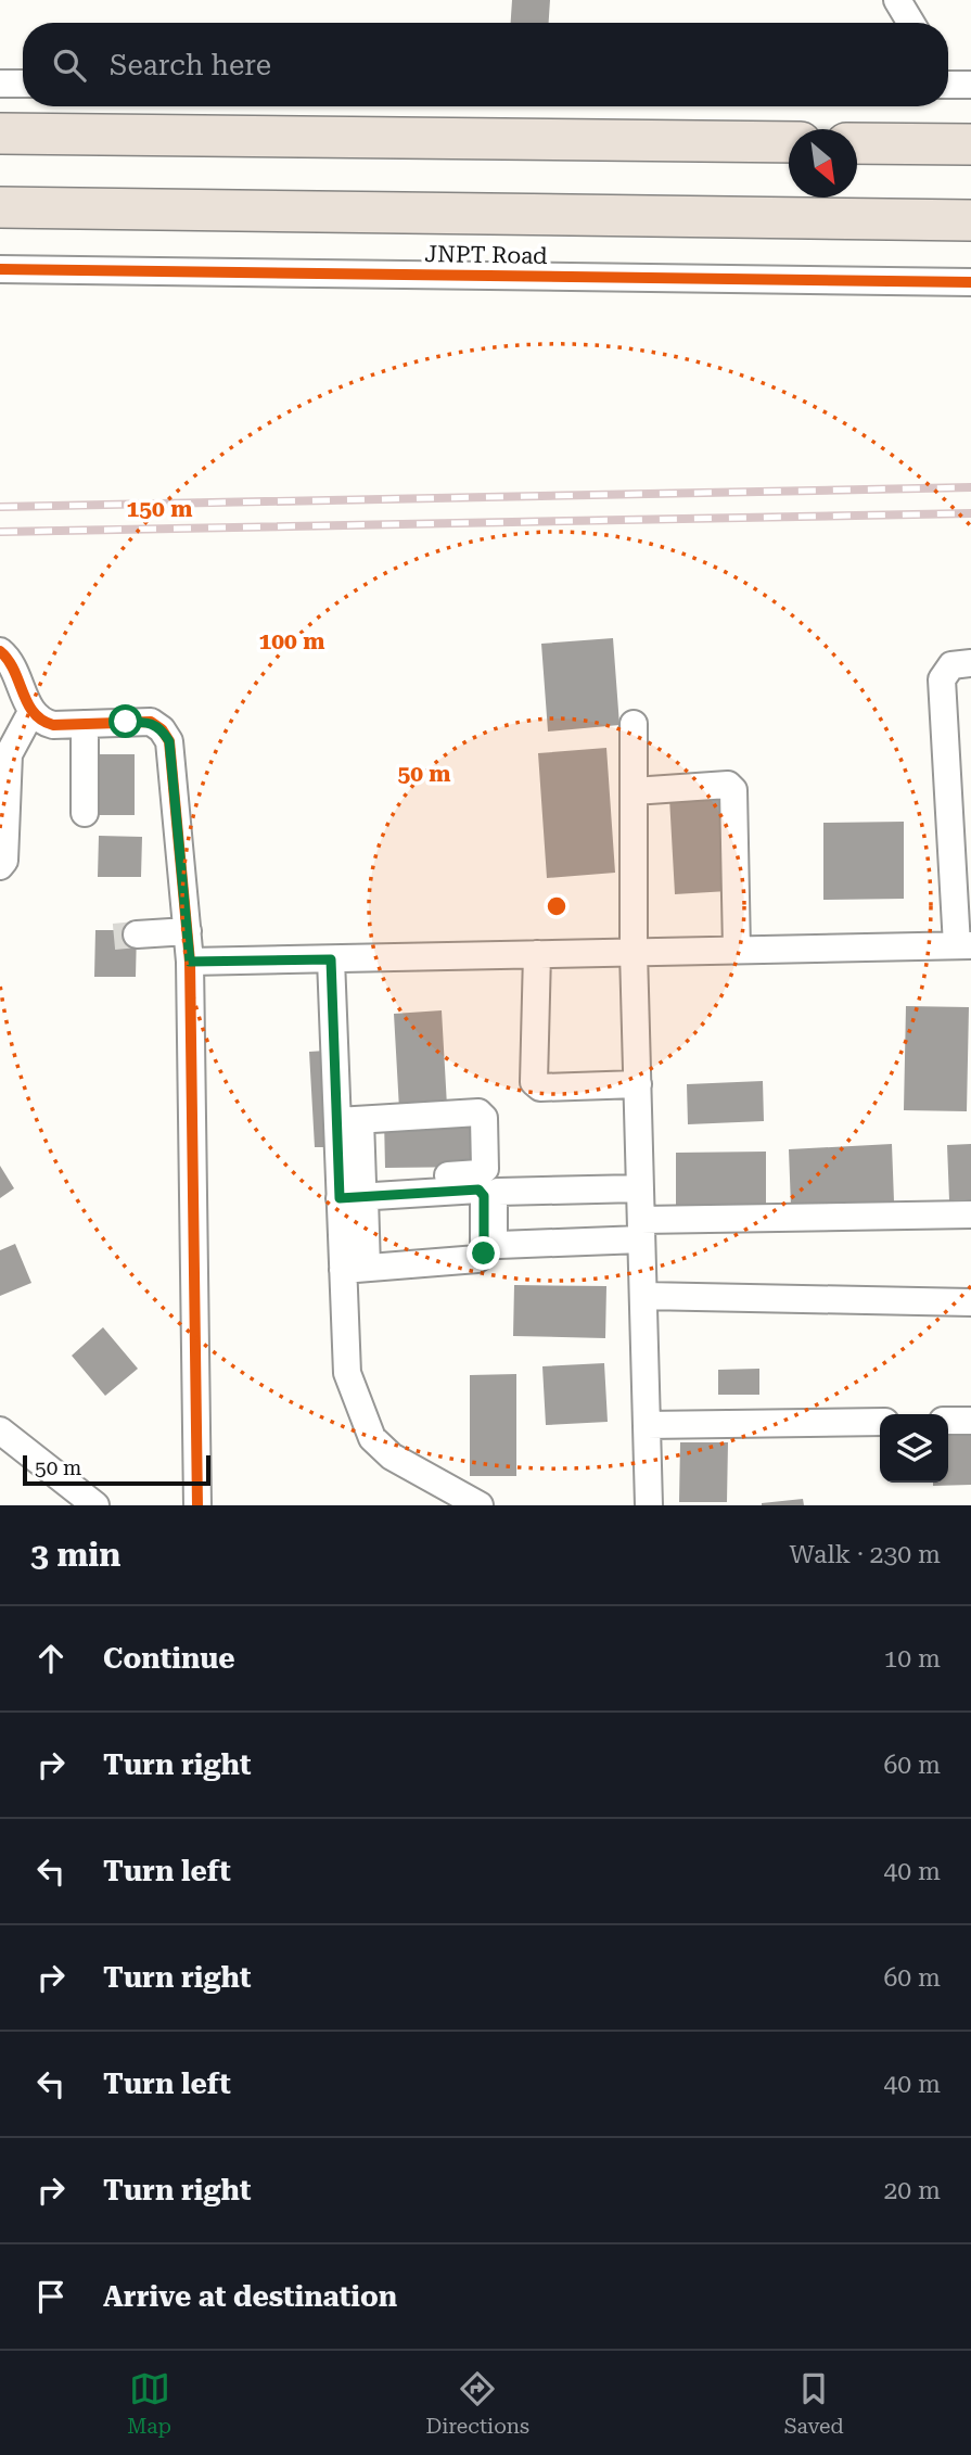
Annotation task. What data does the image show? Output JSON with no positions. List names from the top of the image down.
{
  "streets": {
    "highway": ["JNPT Road"]
  },
  "scale_bar": "50 m",
  "north": "bottom right",
  "page": {
    "search": "Search here",
    "scale": "50 m",
    "heading": ["3 min", "Walk · 230 m"],
    "list": [
      ["Continue", "10 m"],
      ["Turn right", "60 m"],
      ["Turn left", "40 m"],
      ["Turn right", "60 m"],
      ["Turn left", "40 m"],
      ["Turn right", "20 m"],
      "Arrive at destination"
    ],
    "nav": ["Map", "Directions", "Saved"]
  },
  "rings": ["150 m", "100 m", "50 m"]
}
